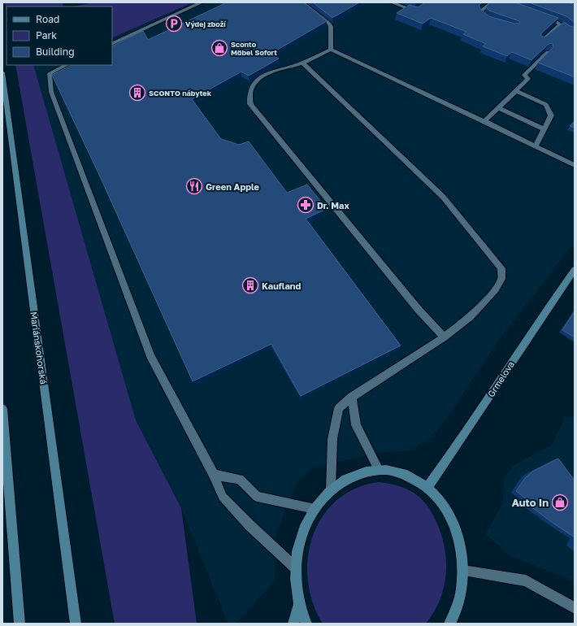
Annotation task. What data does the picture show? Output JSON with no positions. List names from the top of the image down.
{
  "streets": {
    "main road": ["Mariánskohorská", "Grmelova"]
  },
  "places": {
    "parking": ["Výdej zboží"],
    "shop": ["Sconto Möbel Sofort", "Auto In"],
    "building": ["SCONTO nábytek", "Kaufland"],
    "restaurant": ["Green Apple"],
    "pharmacy": ["Dr. Max"]
  },
  "legend": ["Road", "Park", "Building"]
}
